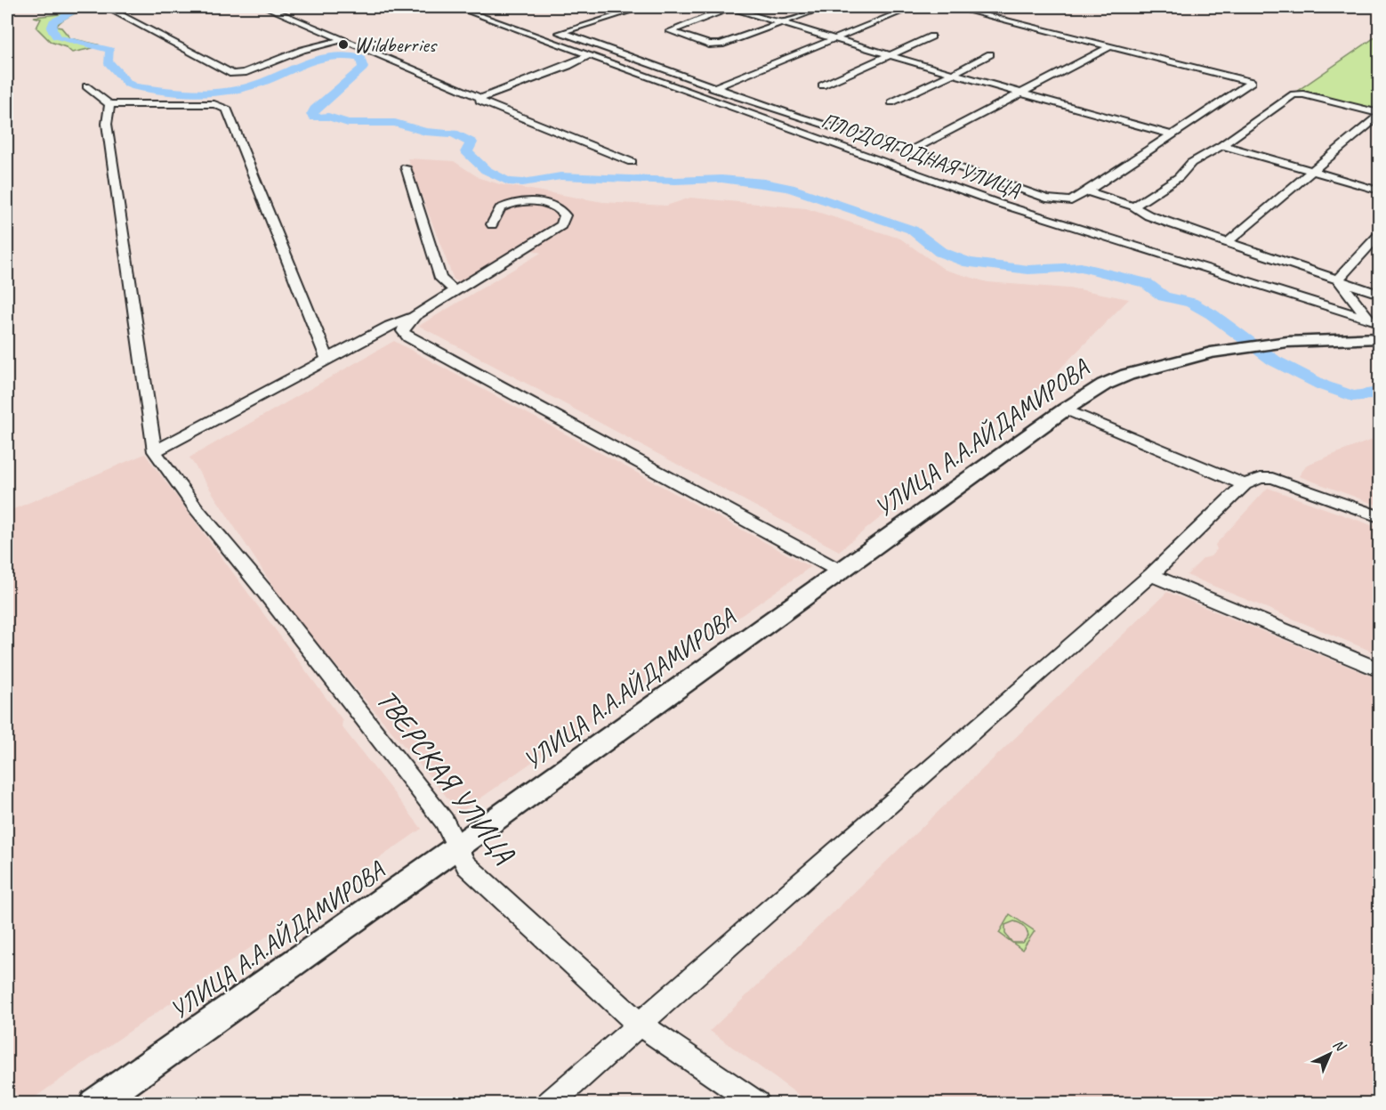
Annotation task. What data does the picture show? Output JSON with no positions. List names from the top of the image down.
{
  "streets": {
    "main road": ["УЛИЦА А.А.АЙДАМИРОВА"],
    "street": ["ПЛОДОЯГОДНАЯ УЛИЦА", "ТВЕРСКАЯ УЛИЦА"]
  },
  "crossings": [
    ["УЛИЦА А.А.АЙДАМИРОВА", "ТВЕРСКАЯ УЛИЦА"]
  ],
  "places": ["Wildberries"],
  "north": "top right"
}
